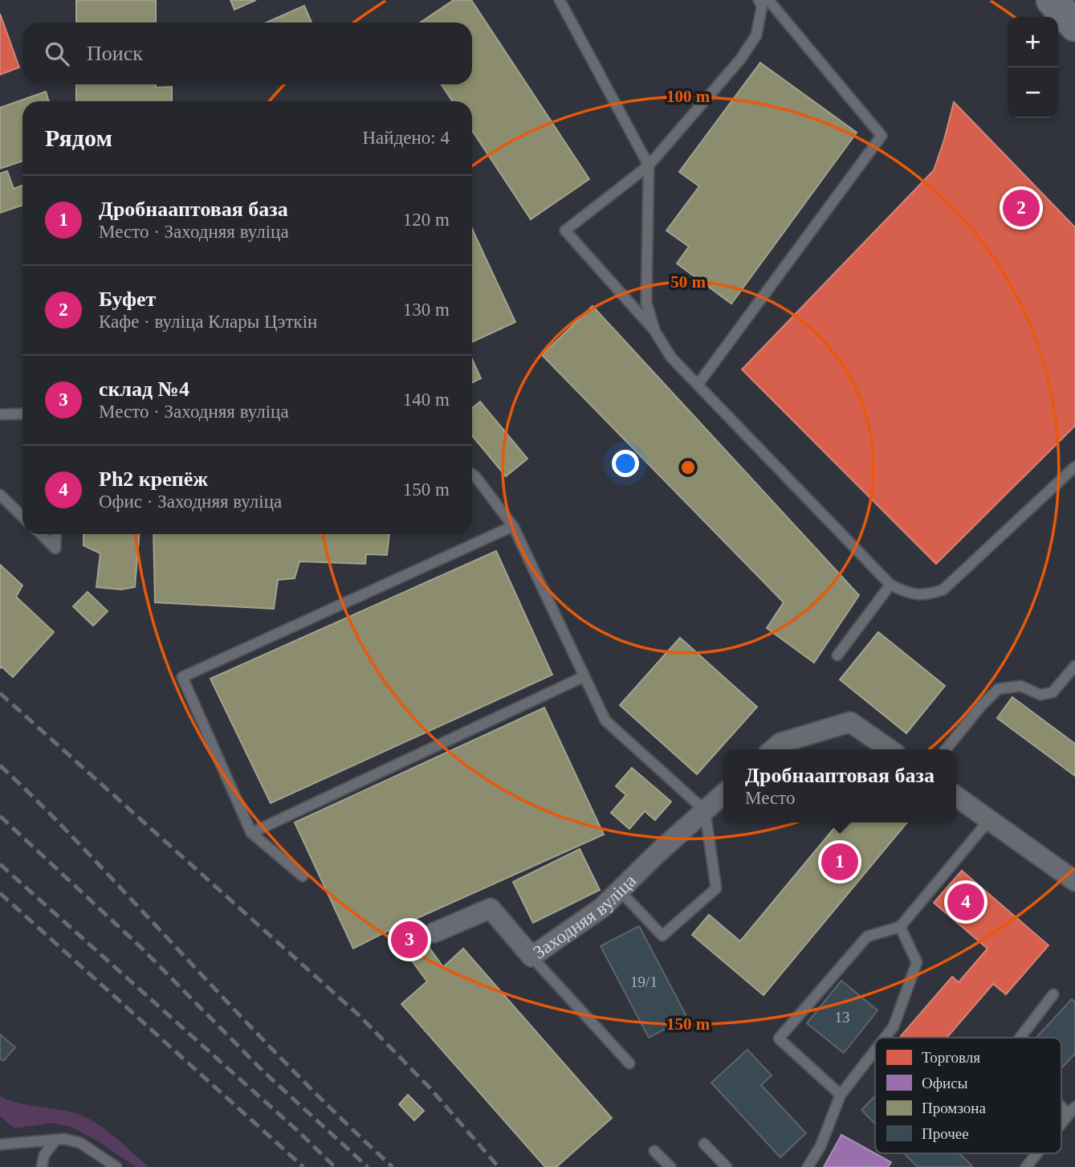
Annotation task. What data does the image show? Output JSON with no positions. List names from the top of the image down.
{
  "streets": {
    "street": ["Заходняя вуліца"]
  },
  "house_numbers": ["19/1", "13"],
  "legend": [
    "Торговля",
    "Офисы",
    "Промзона",
    "Прочее"
  ],
  "page": {
    "map_buttons": ["+", "−"],
    "search": "Поиск",
    "heading": ["Рядом", "Найдено: 4"],
    "list": [
      {
        "mark": "1",
        "name": "Дробнааптовая база",
        "note": "Место · Заходняя вуліца",
        "value": "120 m"
      },
      {
        "mark": "2",
        "name": "Буфет",
        "note": "Кафе · вуліца Клары Цэткін",
        "value": "130 m"
      },
      {
        "mark": "3",
        "name": "склад №4",
        "note": "Место · Заходняя вуліца",
        "value": "140 m"
      },
      {
        "mark": "4",
        "name": "Ph2 крепёж",
        "note": "Офис · Заходняя вуліца",
        "value": "150 m"
      }
    ],
    "pins": [
      "2",
      "1",
      "4",
      "3"
    ],
    "popup": ["Дробнааптовая база", "Место"]
  },
  "rings": ["100 m", "50 m", "150 m"]
}
